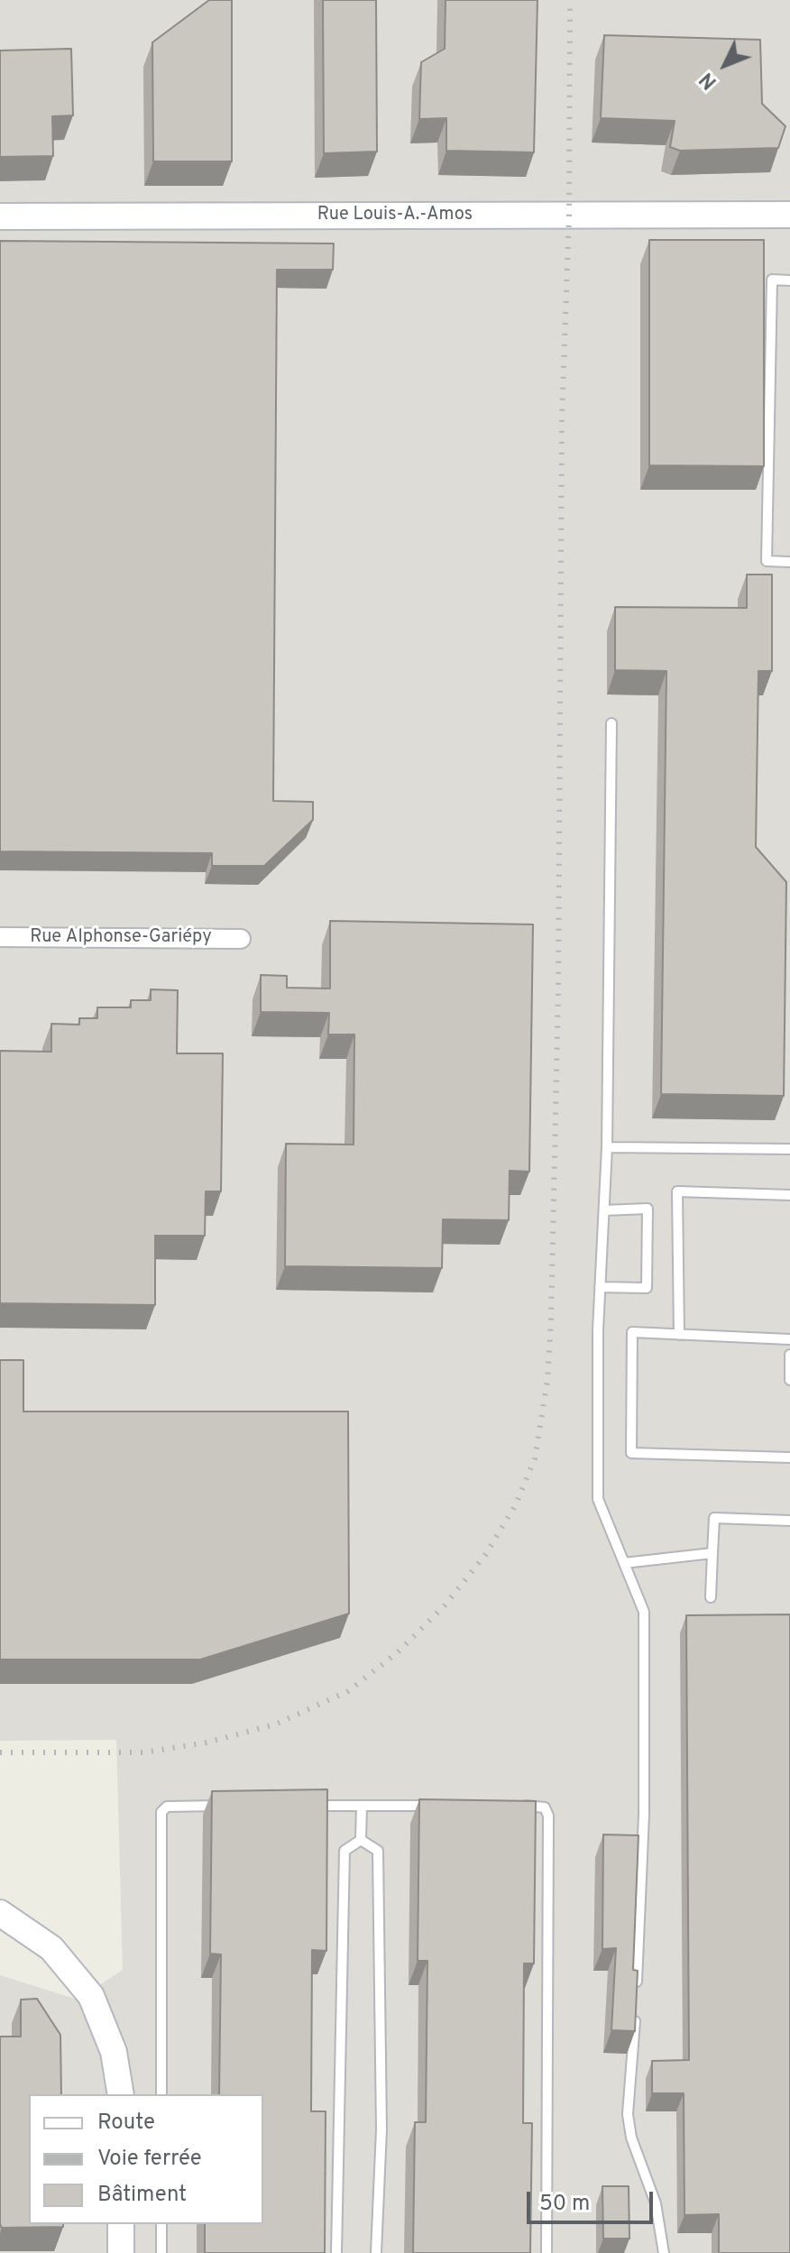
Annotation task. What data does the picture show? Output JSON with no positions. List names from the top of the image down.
{
  "streets": {
    "street": ["Rue Louis-A.-Amos", "Rue Alphonse-Gariépy"]
  },
  "legend": ["Route", "Voie ferrée", "Bâtiment"],
  "scale_bar": "50 m",
  "north": "bottom left"
}
